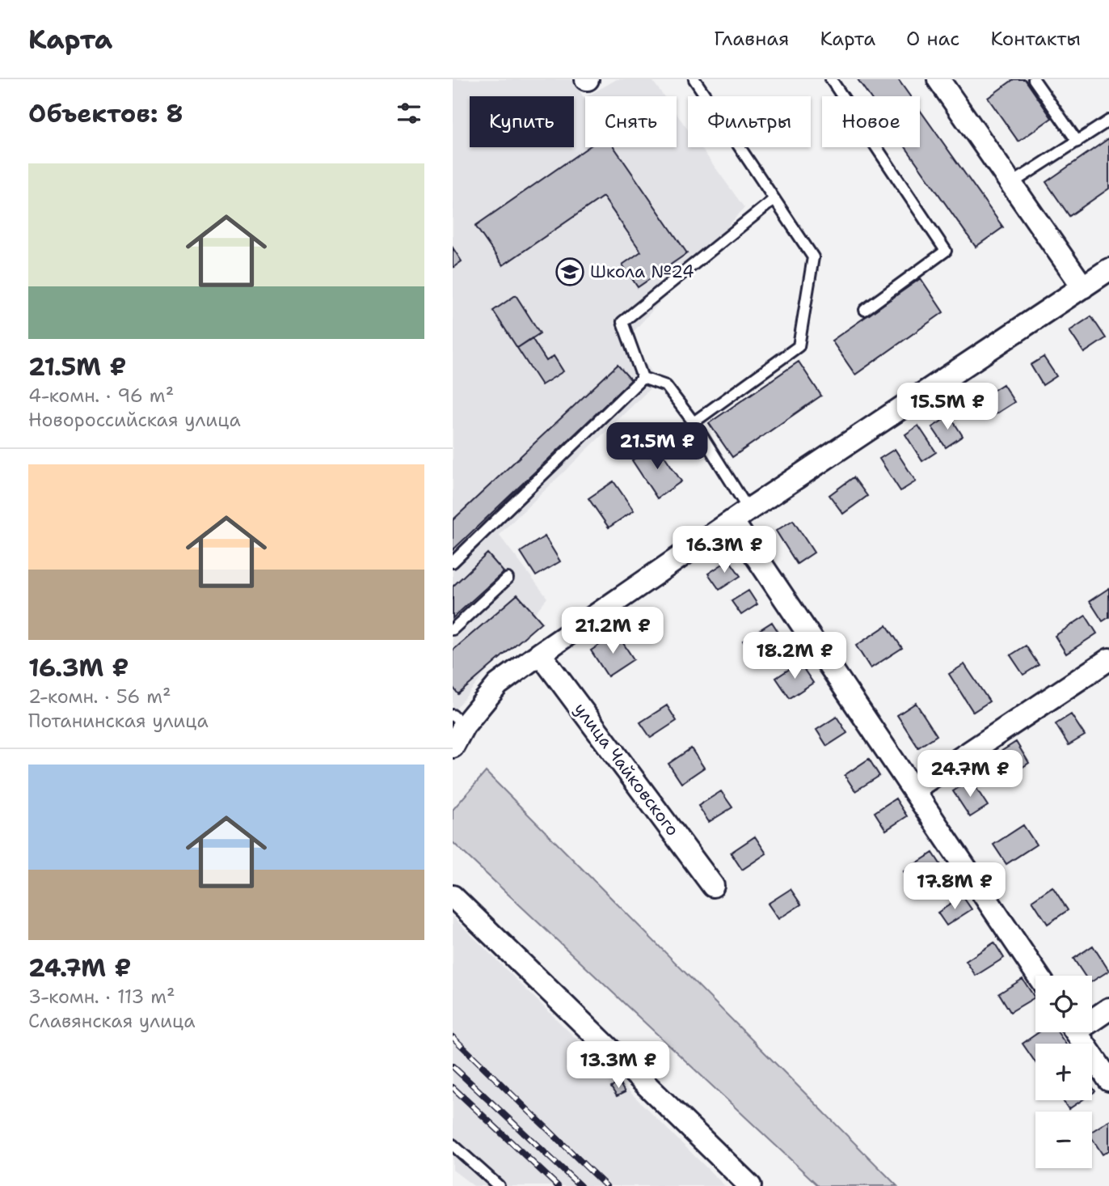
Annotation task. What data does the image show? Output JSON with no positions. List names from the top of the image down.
{
  "streets": {
    "street": ["улица Чайковского"]
  },
  "places": {
    "school or university": ["Школа №24"]
  },
  "page": {
    "header": "Карта",
    "nav": [
      "Главная",
      "Карта",
      "О нас",
      "Контакты"
    ],
    "heading": "Объектов: 8",
    "chip": [
      "Купить",
      "Снять",
      "Фильтры",
      "Новое"
    ],
    "list": [
      {
        "name": "21.5M ₽",
        "note": "4-комн. · 96 m² · Новороссийская улица"
      },
      {
        "name": "16.3M ₽",
        "note": "2-комн. · 56 m² · Потанинская улица"
      },
      {
        "name": "24.7M ₽",
        "note": "3-комн. · 113 m² · Славянская улица"
      }
    ],
    "price": [
      "15.5M ₽",
      "21.5M ₽",
      "16.3M ₽",
      "21.2M ₽",
      "18.2M ₽",
      "24.7M ₽",
      "17.8M ₽",
      "13.3M ₽"
    ],
    "map_buttons": ["+", "−"]
  }
}
